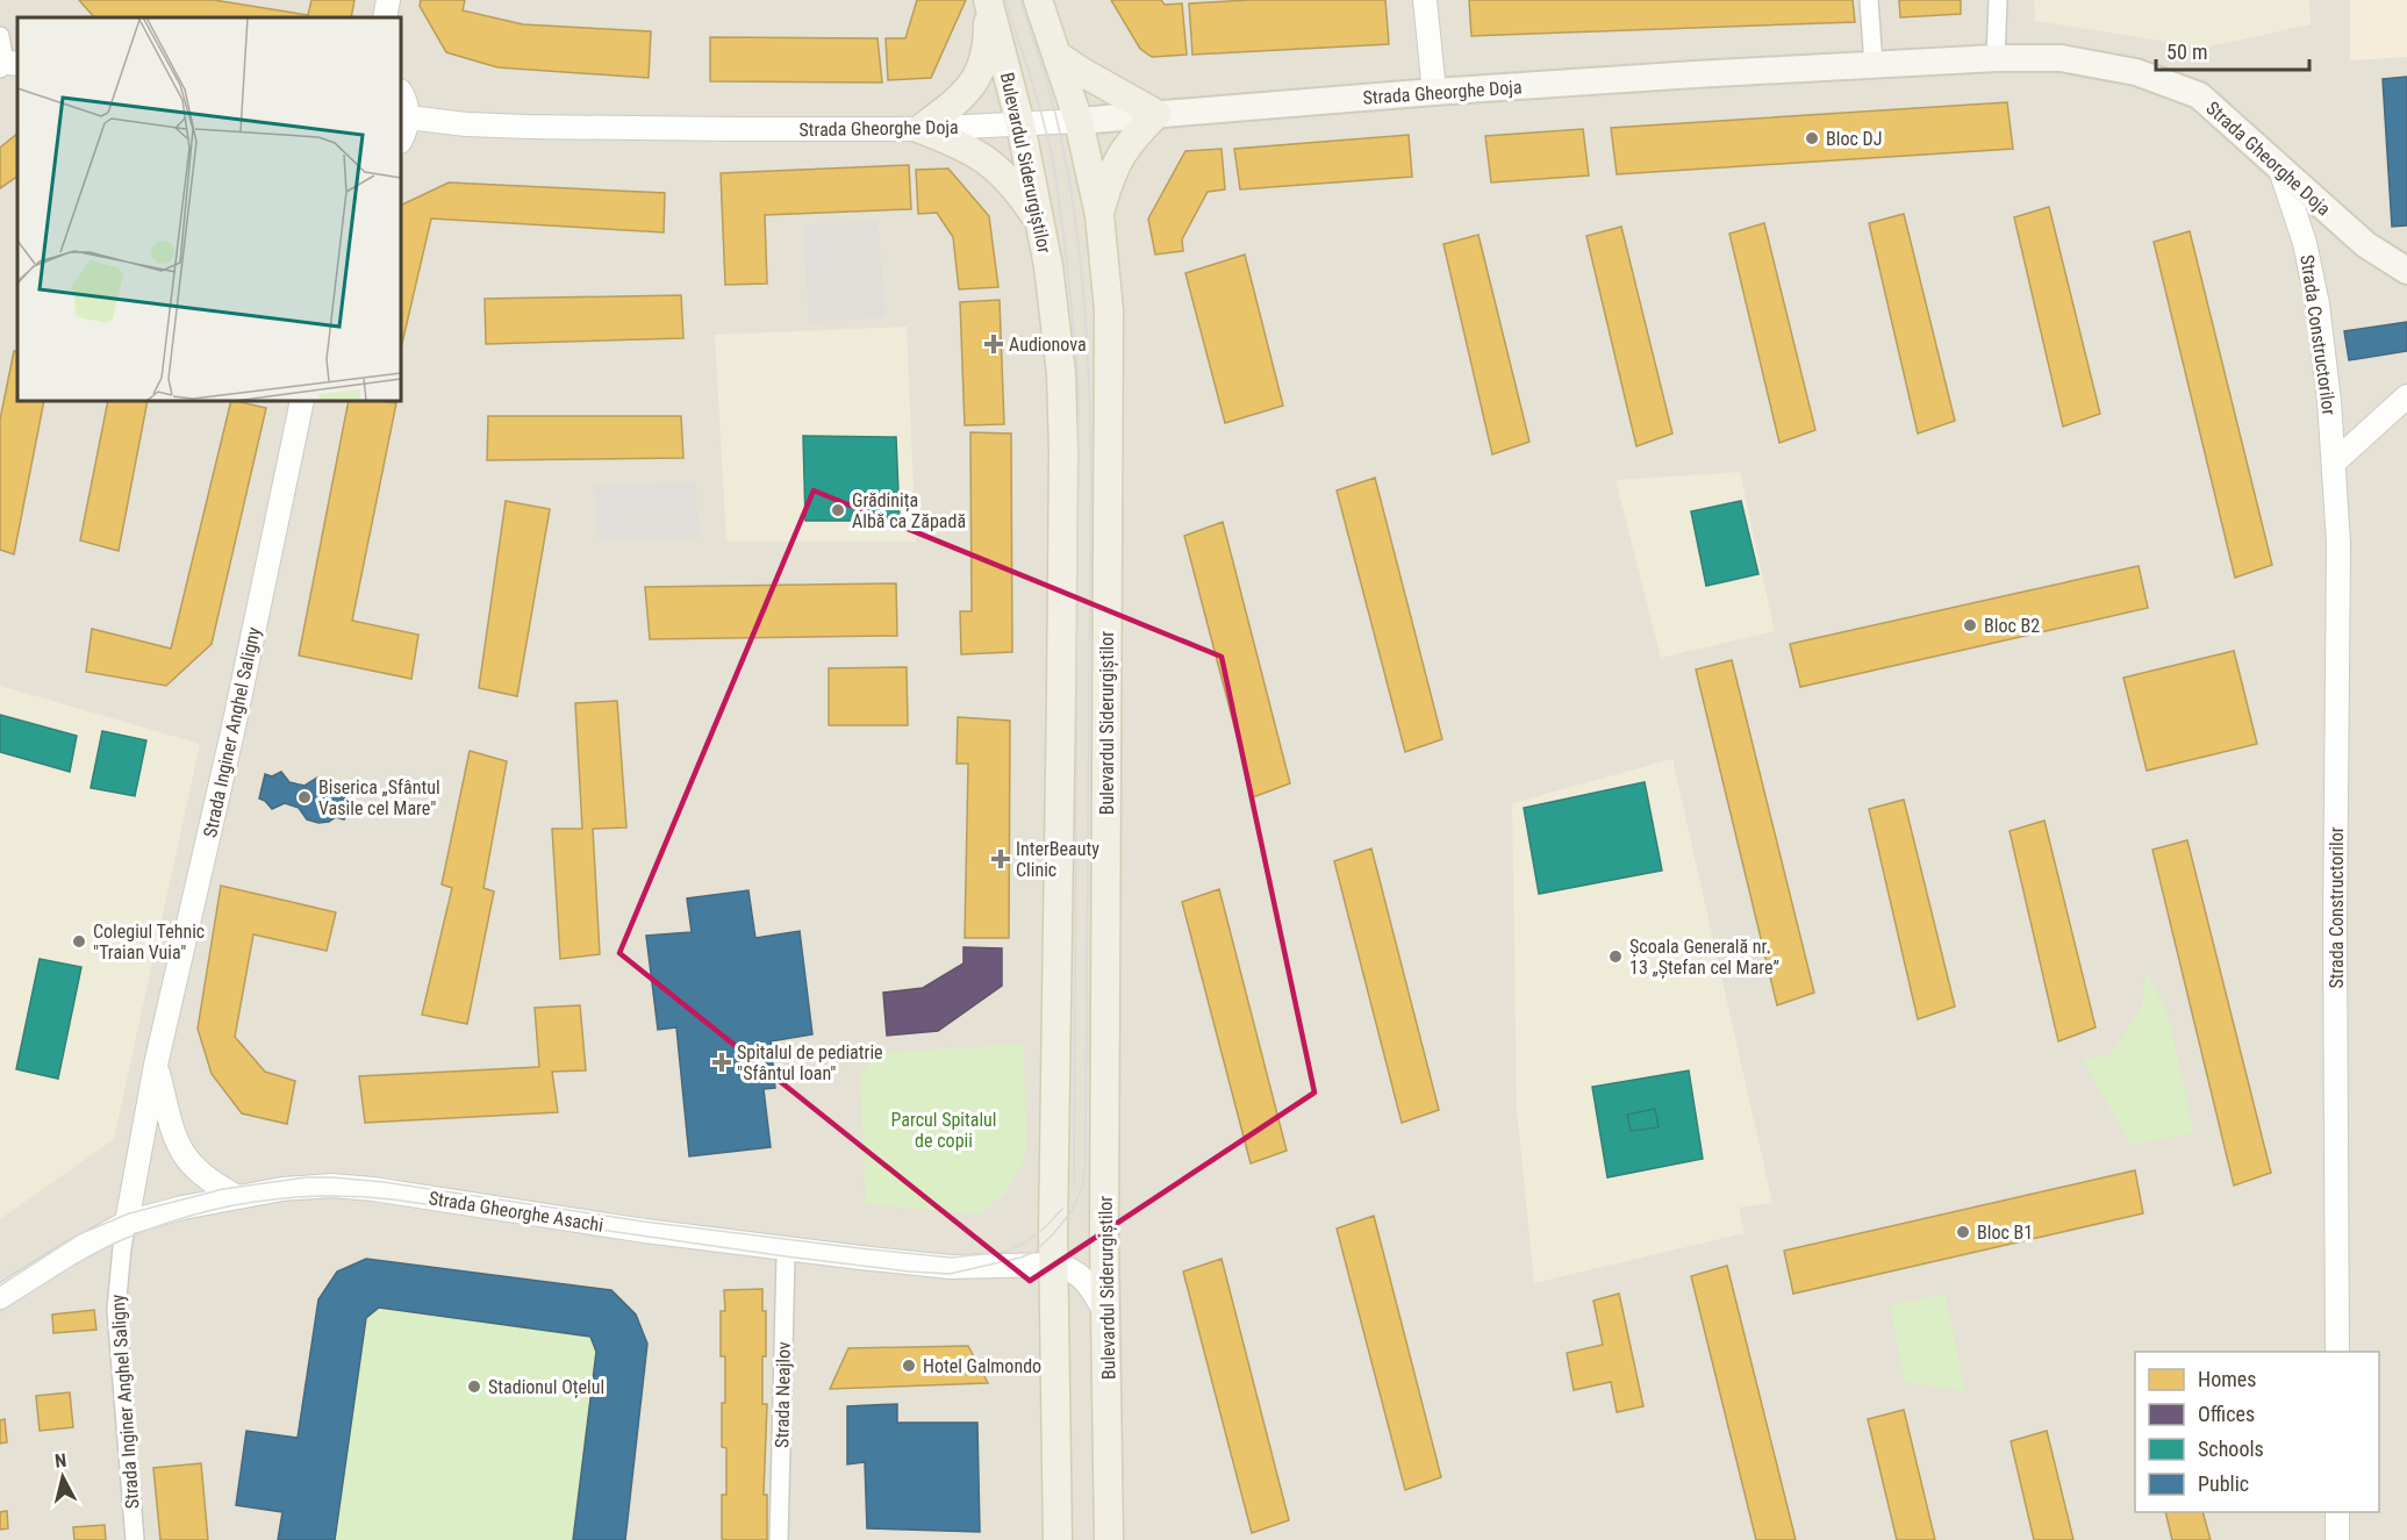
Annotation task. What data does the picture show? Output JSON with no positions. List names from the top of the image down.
{
  "streets": {
    "main road": ["Strada Gheorghe Doja", "Bulevardul Siderurgiștilor"],
    "street": [
      "Strada Constructorilor",
      "Strada Inginer Anghel Saligny",
      "Strada Gheorghe Asachi",
      "Strada Neajlov"
    ]
  },
  "crossings": [
    ["Strada Gheorghe Doja", "Bulevardul Siderurgiștilor"],
    ["Strada Gheorghe Doja", "Strada Constructorilor"],
    ["Bulevardul Siderurgiștilor", "Strada Gheorghe Asachi"],
    ["Strada Inginer Anghel Saligny", "Strada Gheorghe Asachi"],
    ["Strada Gheorghe Asachi", "Strada Neajlov"]
  ],
  "parks": ["Parcul Spitalul de copii"],
  "places": {
    "other": [
      "Bloc DJ",
      "Grădinița Albă ca Zăpadă",
      "Bloc B2",
      "Biserica „Sfântul Vasile cel Mare\"",
      "Colegiul Tehnic \"Traian Vuia\"",
      "Școala Generală nr. 13 „Ștefan cel Mare”",
      "Bloc B1",
      "Hotel Galmondo",
      "Stadionul Oțelul"
    ],
    "health": ["Audionova", "InterBeauty Clinic", "Spitalul de pediatrie \"Sfântul Ioan\""]
  },
  "legend": [
    "Homes",
    "Offices",
    "Schools",
    "Public"
  ],
  "scale_bar": "50 m",
  "north": "top"
}
